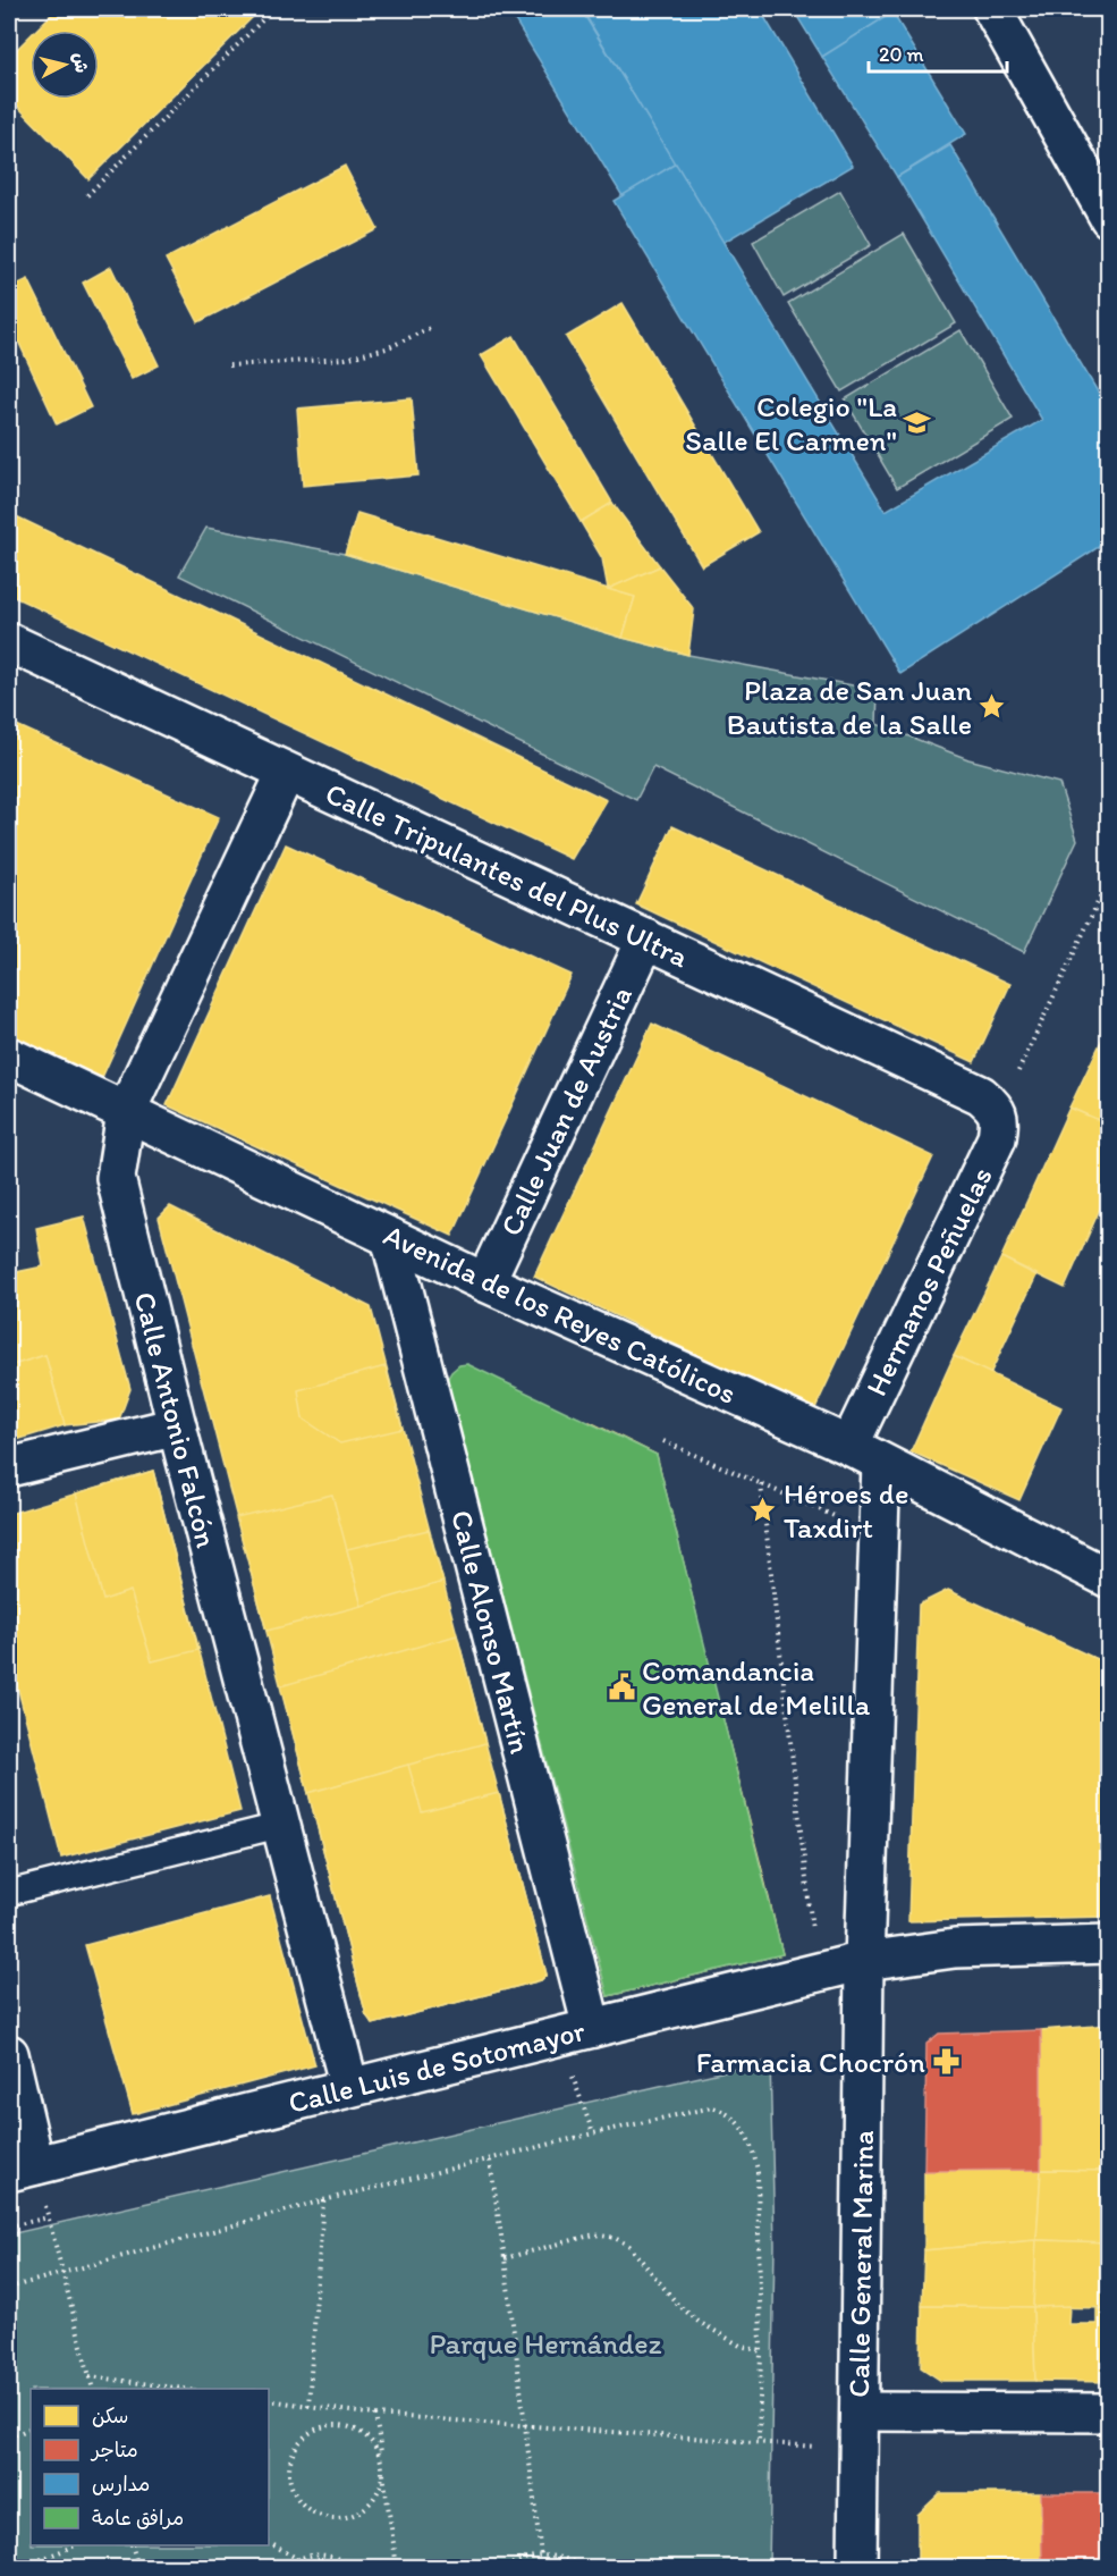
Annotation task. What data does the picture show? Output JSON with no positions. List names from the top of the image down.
{
  "streets": {
    "street": [
      "Calle Tripulantes del Plus Ultra",
      "Calle Juan de Austria",
      "Hermanos Peñuelas",
      "Avenida de los Reyes Católicos",
      "Calle Antonio Falcón",
      "Calle Alonso Martín",
      "Calle Luis de Sotomayor",
      "Calle General Marina"
    ]
  },
  "crossings": [
    ["Calle Tripulantes del Plus Ultra", "Calle Juan de Austria"],
    ["Calle Tripulantes del Plus Ultra", "Hermanos Peñuelas"],
    ["Calle Tripulantes del Plus Ultra", "Calle Antonio Falcón"],
    ["Calle Juan de Austria", "Avenida de los Reyes Católicos"],
    ["Hermanos Peñuelas", "Avenida de los Reyes Católicos"],
    ["Avenida de los Reyes Católicos", "Calle Antonio Falcón"],
    ["Avenida de los Reyes Católicos", "Calle Alonso Martín"],
    ["Avenida de los Reyes Católicos", "Calle General Marina"],
    ["Calle Antonio Falcón", "Calle Luis de Sotomayor"],
    ["Calle Alonso Martín", "Calle Luis de Sotomayor"],
    ["Calle Luis de Sotomayor", "Calle General Marina"]
  ],
  "parks": ["Parque Hernández"],
  "places": {
    "school or university": ["Colegio \"La Salle El Carmen\""],
    "place": ["Plaza de San Juan Bautista de la Salle", "Héroes de Taxdirt"],
    "public building": ["Comandancia General de Melilla"],
    "pharmacy": ["Farmacia Chocrón"]
  },
  "legend": [
    "سكن",
    "متاجر",
    "مدارس",
    "مرافق عامة"
  ],
  "scale_bar": "20 m",
  "north": "right"
}
